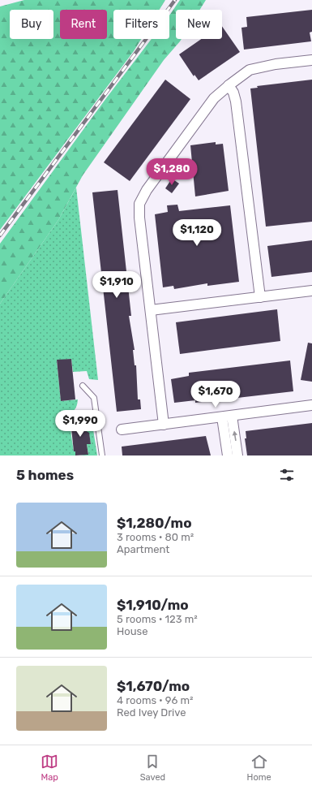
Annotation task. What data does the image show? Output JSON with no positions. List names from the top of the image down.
{
  "page": {
    "chip": [
      "Buy",
      "Rent",
      "Filters",
      "New"
    ],
    "price": [
      "$1,280",
      "$1,120",
      "$1,910",
      "$1,670",
      "$1,990"
    ],
    "heading": "5 homes",
    "list": [
      {
        "name": "$1,280/mo",
        "note": "3 rooms · 80 m² · Apartment"
      },
      {
        "name": "$1,910/mo",
        "note": "5 rooms · 123 m² · House"
      },
      {
        "name": "$1,670/mo",
        "note": "4 rooms · 96 m² · Red Ivey Drive"
      }
    ],
    "tabs": ["Map", "Saved", "Home"]
  }
}
